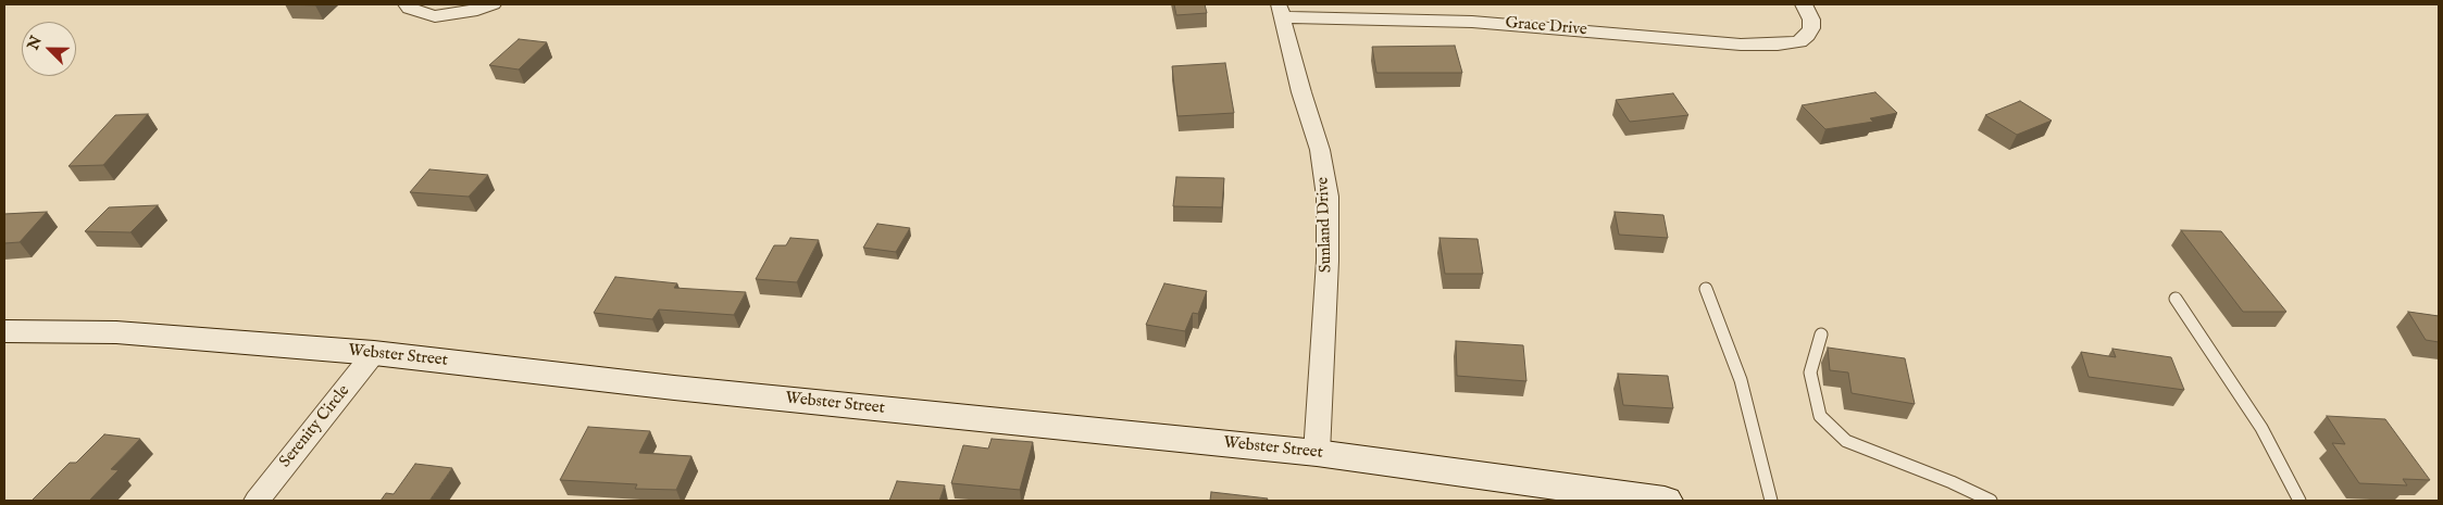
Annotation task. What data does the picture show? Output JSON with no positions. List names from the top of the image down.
{
  "streets": {
    "main road": ["Webster Street"],
    "street": ["Grace Drive", "Sunland Drive", "Serenity Circle"]
  },
  "crossings": [
    ["Grace Drive", "Sunland Drive"],
    ["Sunland Drive", "Webster Street"],
    ["Webster Street", "Serenity Circle"]
  ],
  "north": "top left"
}
